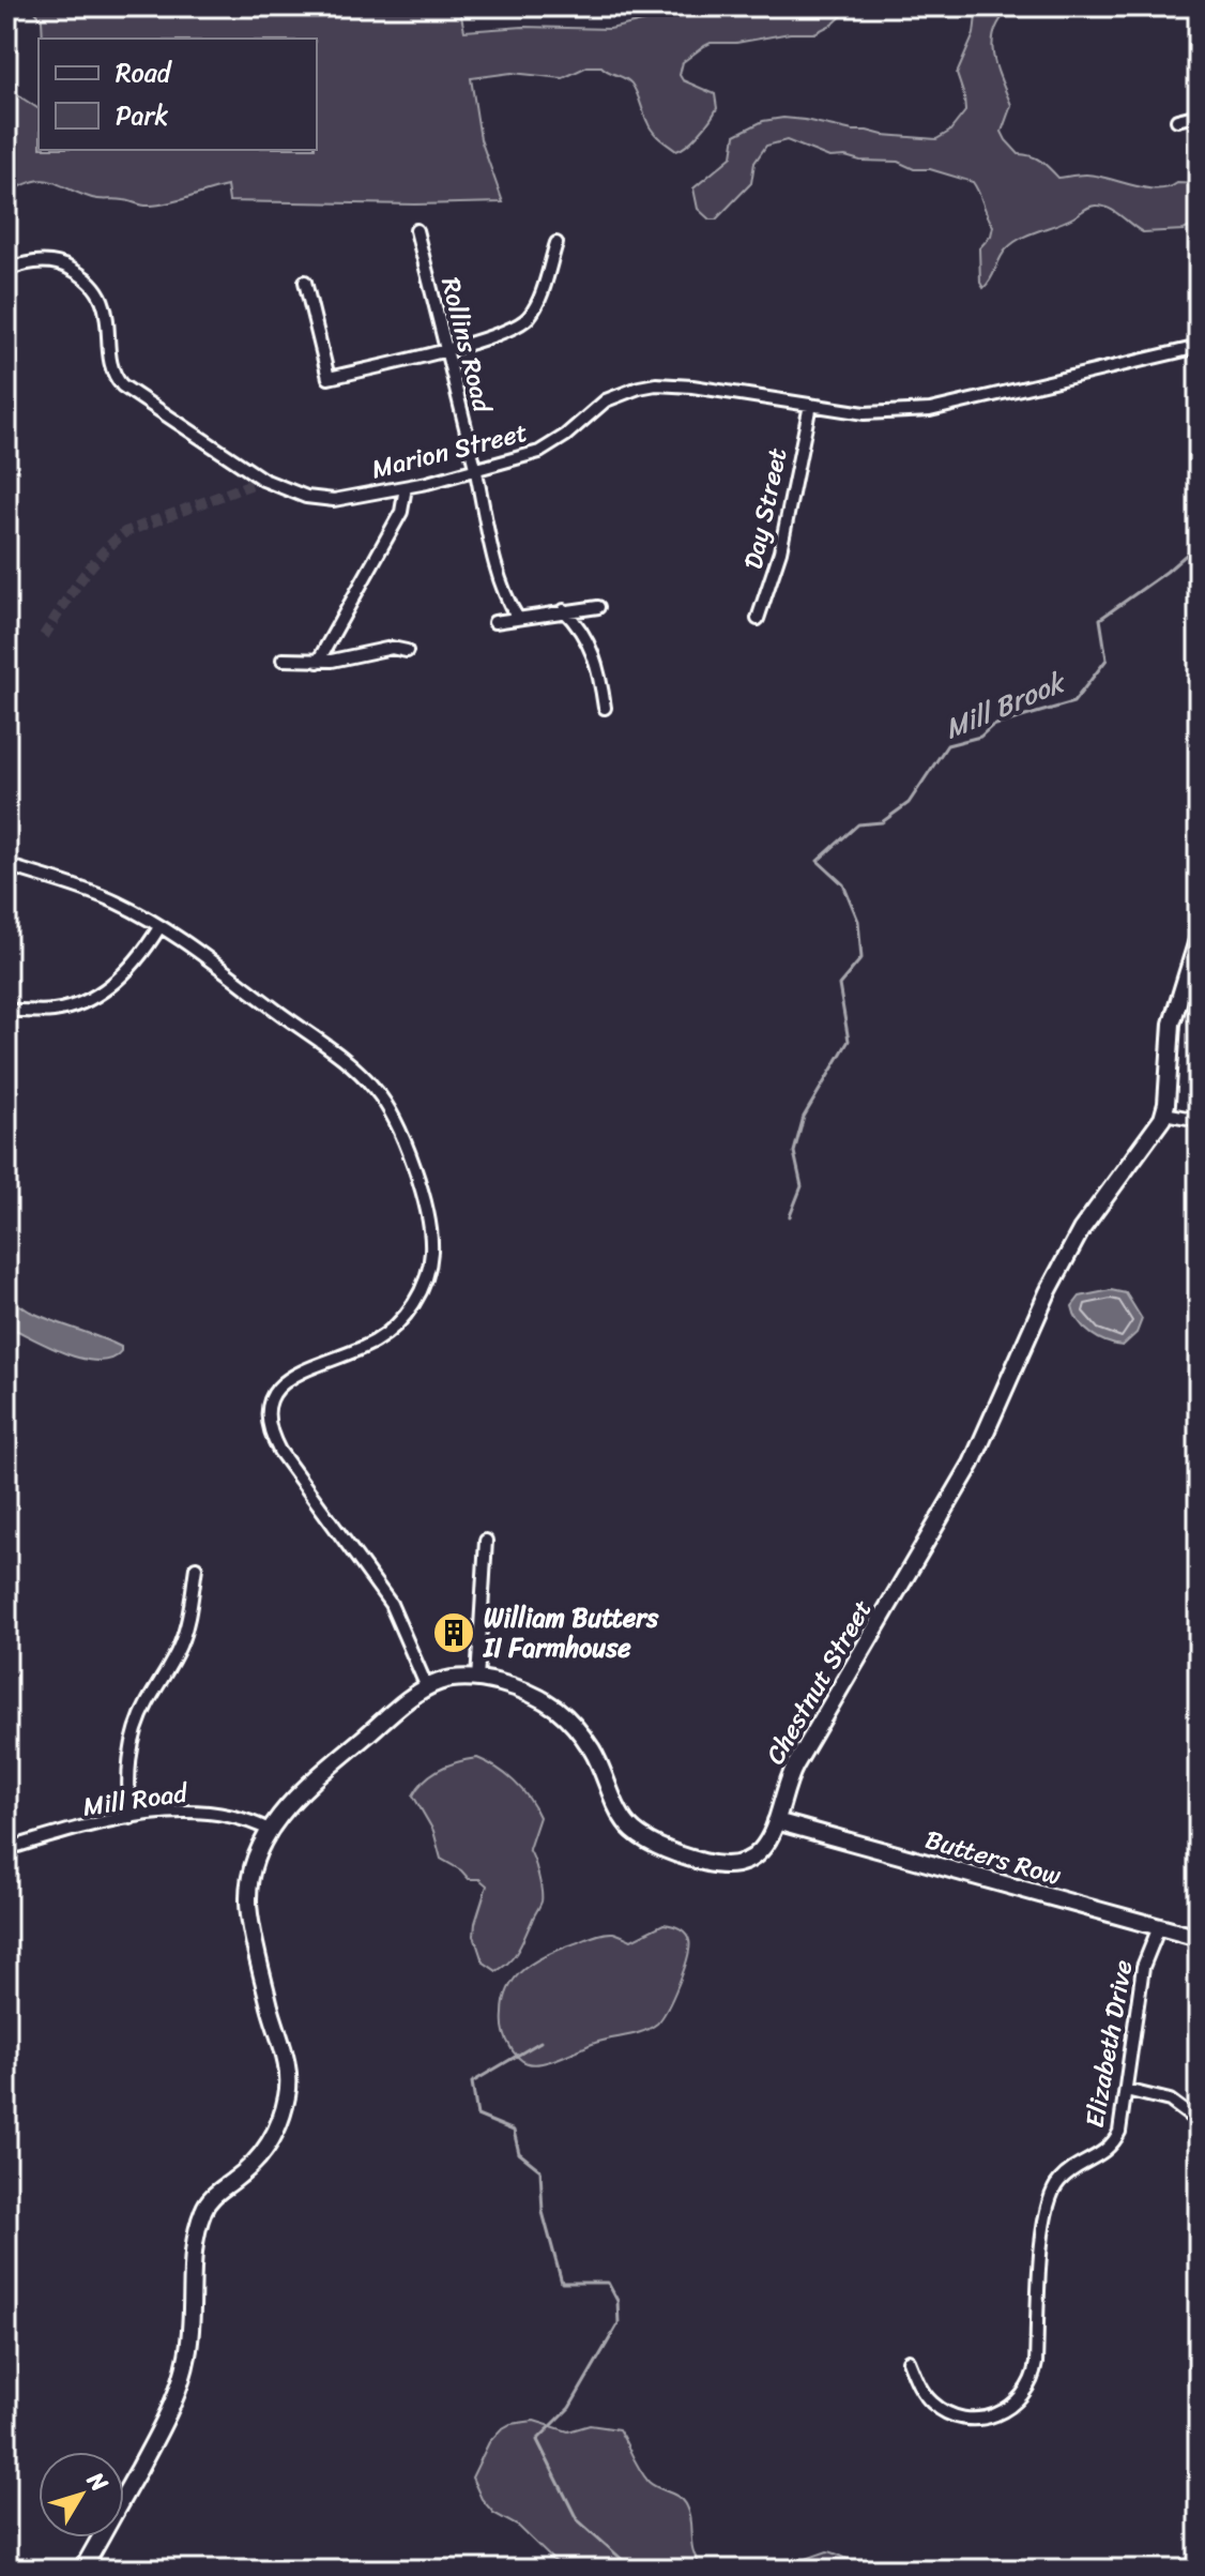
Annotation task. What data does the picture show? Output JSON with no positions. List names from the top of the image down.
{
  "streets": {
    "street": [
      "Rollins Road",
      "Marion Street",
      "Day Street",
      "Chestnut Street",
      "Mill Road",
      "Butters Row",
      "Elizabeth Drive"
    ]
  },
  "crossings": [
    ["Rollins Road", "Marion Street"],
    ["Marion Street", "Day Street"],
    ["Chestnut Street", "Mill Road"],
    ["Chestnut Street", "Butters Row"],
    ["Butters Row", "Elizabeth Drive"]
  ],
  "water": ["Mill Brook"],
  "places": {
    "building": ["William Butters II Farmhouse"]
  },
  "legend": ["Road", "Park"],
  "north": "top right"
}
